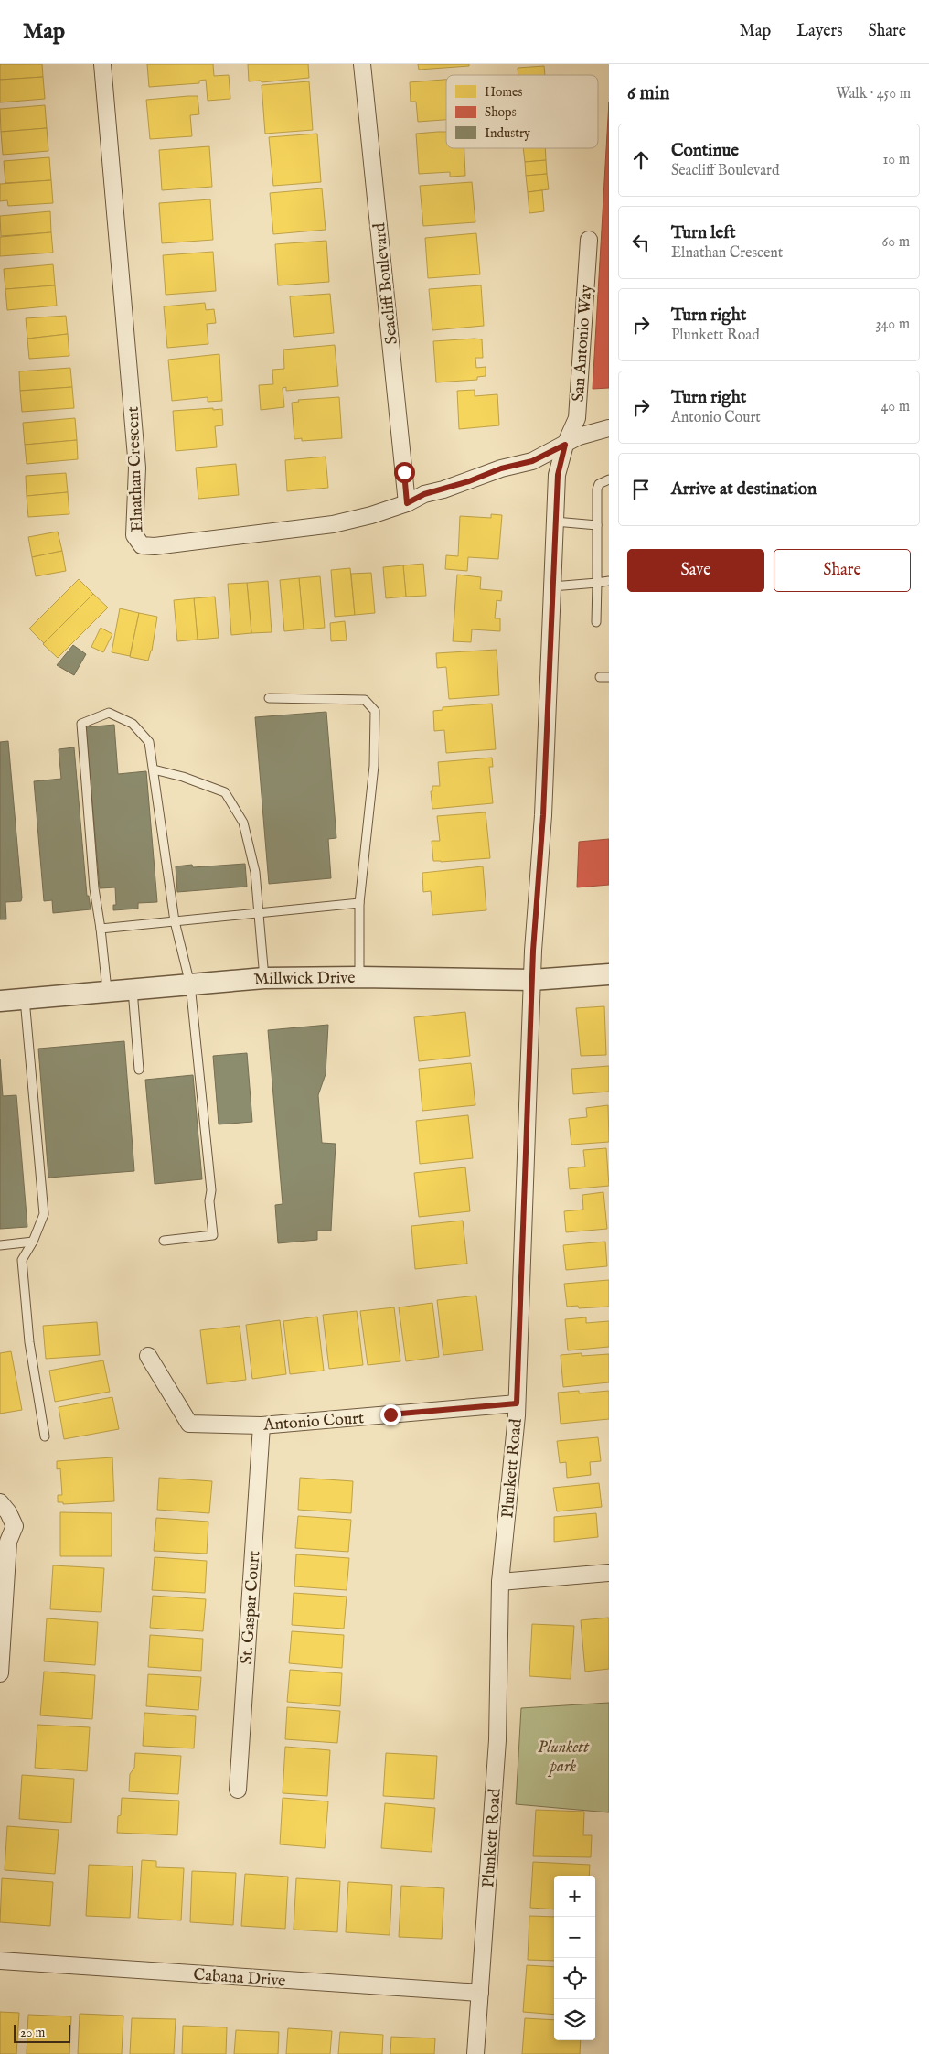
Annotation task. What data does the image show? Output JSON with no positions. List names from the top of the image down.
{
  "streets": {
    "street": [
      "Seacliff Boulevard",
      "San Antonio Way",
      "Elnathan Crescent",
      "Millwick Drive",
      "Antonio Court",
      "Plunkett Road",
      "St. Gaspar Court",
      "Cabana Drive"
    ]
  },
  "crossings": [
    ["Seacliff Boulevard", "Elnathan Crescent"],
    ["San Antonio Way", "Elnathan Crescent"],
    ["San Antonio Way", "Plunkett Road"],
    ["Elnathan Crescent", "Plunkett Road"],
    ["Millwick Drive", "Plunkett Road"],
    ["Antonio Court", "Plunkett Road"],
    ["Antonio Court", "St. Gaspar Court"],
    ["Plunkett Road", "Cabana Drive"]
  ],
  "parks": ["Plunkett park"],
  "legend": ["Homes", "Shops", "Industry"],
  "scale_bar": "20 m",
  "page": {
    "header": "Map",
    "nav": ["Map", "Layers", "Share"],
    "heading": ["6 min", "Walk · 450 m"],
    "list": [
      ["Continue", "Seacliff Boulevard", "10 m"],
      ["Turn left", "Elnathan Crescent", "60 m"],
      ["Turn right", "Plunkett Road", "340 m"],
      ["Turn right", "Antonio Court", "40 m"],
      "Arrive at destination"
    ],
    "buttons": ["Save", "Share"],
    "map_buttons": ["+", "−"],
    "scale": "20 m"
  }
}
